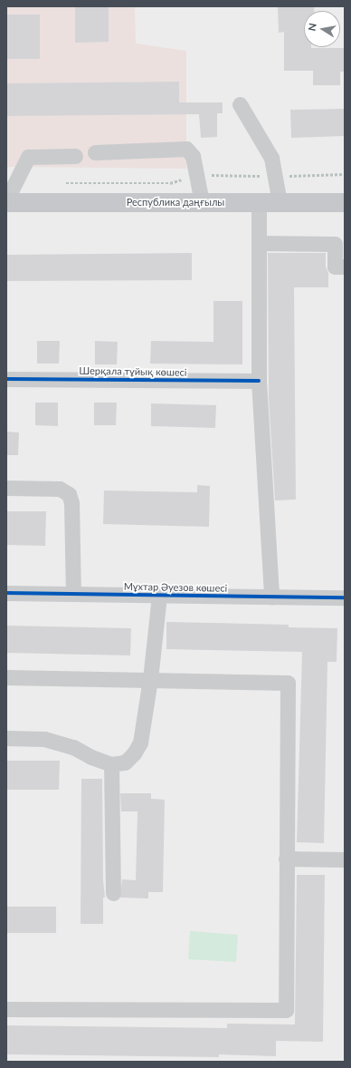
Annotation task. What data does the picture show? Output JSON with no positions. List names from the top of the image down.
{
  "streets": {
    "main road": ["Республика даңғылы"],
    "street": ["Шерқала тұйық көшесі", "Мұхтар Әуезов көшесі"]
  },
  "north": "left"
}
